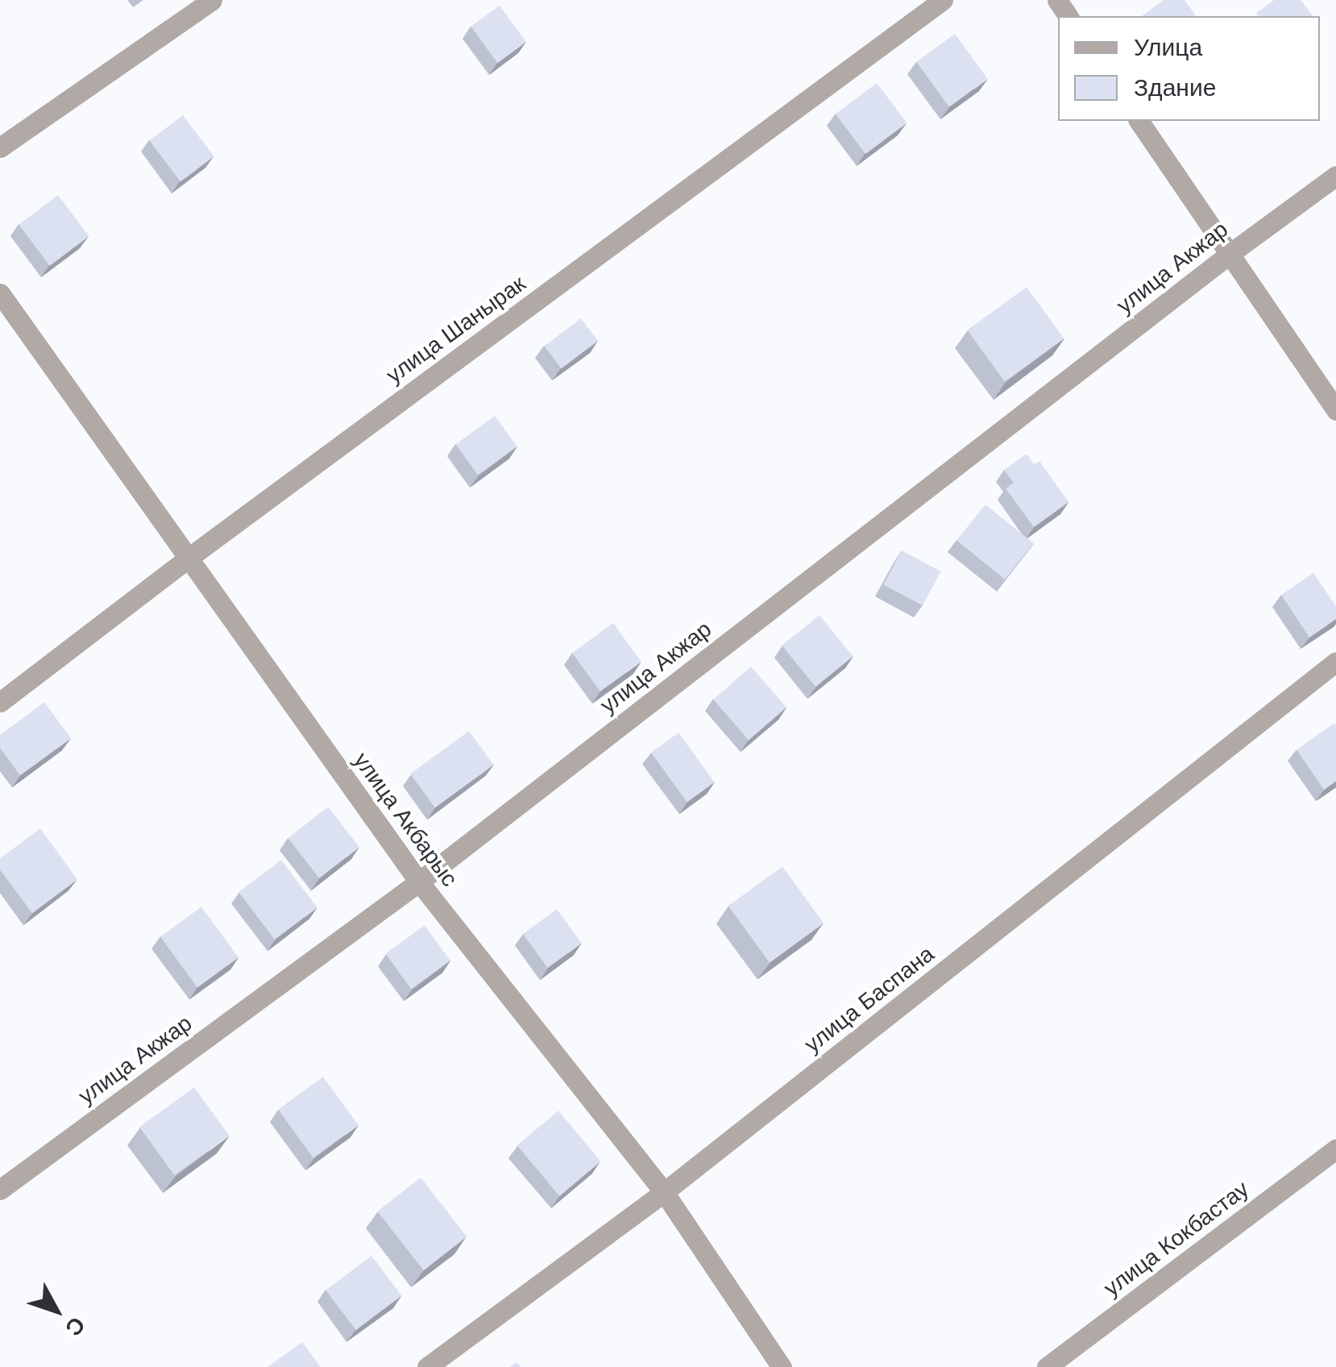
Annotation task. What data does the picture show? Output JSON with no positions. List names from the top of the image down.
{
  "streets": {
    "street": [
      "улица Акжар",
      "улица Шанырак",
      "улица Акбарыс",
      "улица Баспана",
      "улица Кокбастау"
    ]
  },
  "crossings": [
    ["улица Акжар", "улица Акбарыс"],
    ["улица Шанырак", "улица Акбарыс"],
    ["улица Акбарыс", "улица Баспана"]
  ],
  "legend": ["Улица", "Здание"],
  "north": "bottom right"
}
